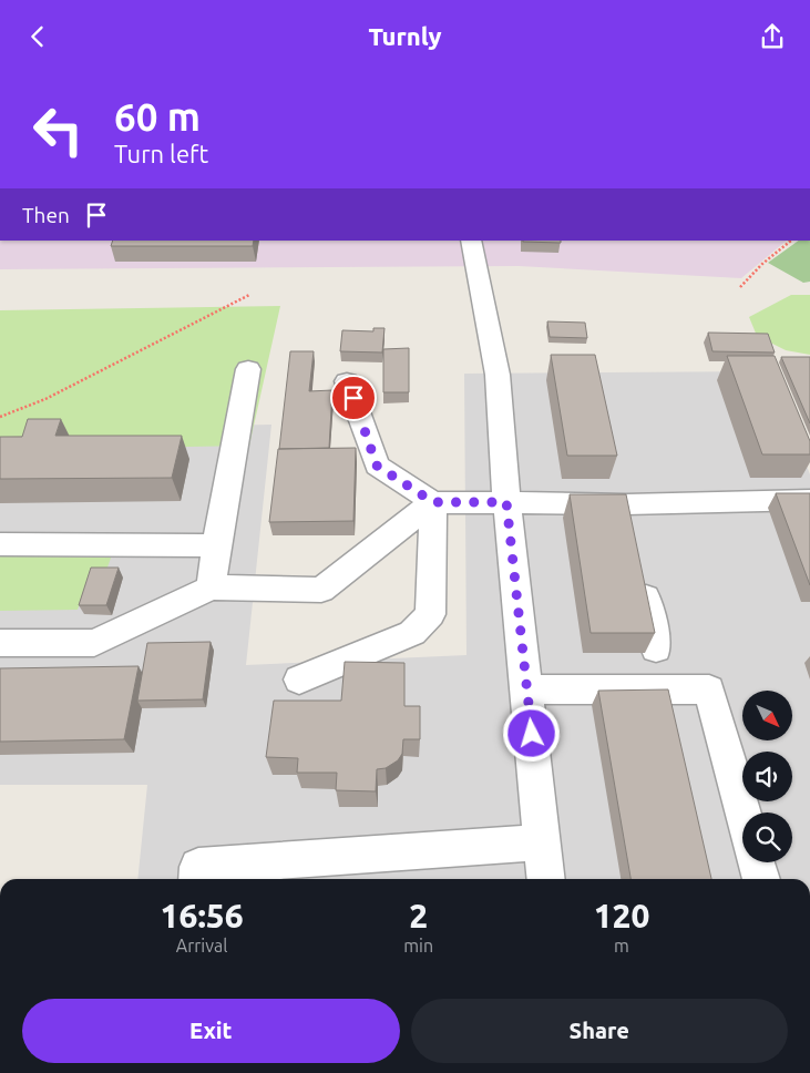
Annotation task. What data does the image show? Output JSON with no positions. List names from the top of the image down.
{
  "north": "bottom right",
  "page": {
    "header": "Turnly",
    "turn": ["60 m", "Turn left"],
    "then": "Then",
    "eta": [
      "16:56",
      "Arrival",
      "2",
      "min",
      "120",
      "m"
    ],
    "buttons": ["Exit", "Share"]
  }
}
